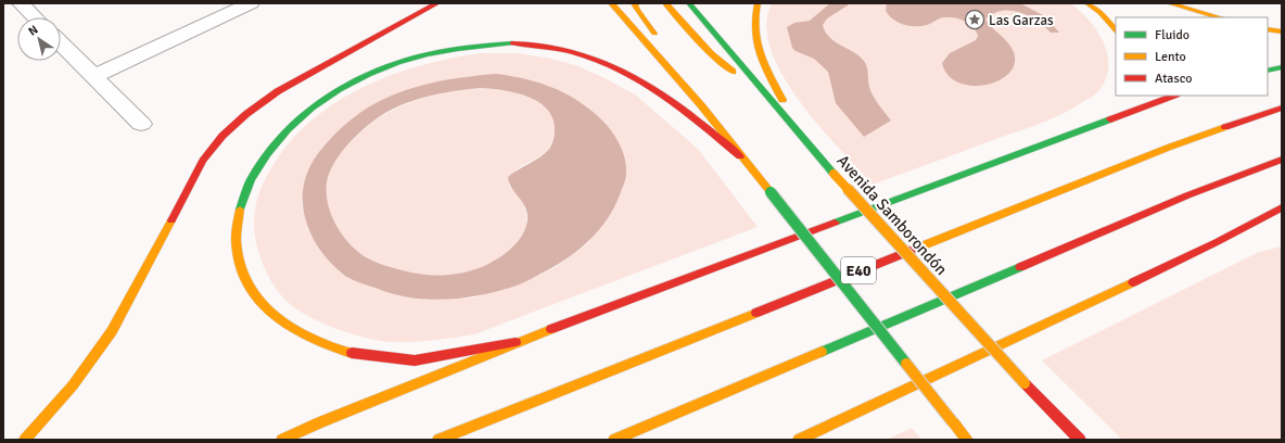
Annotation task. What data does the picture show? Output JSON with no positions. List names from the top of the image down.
{
  "streets": {
    "highway": ["Avenida Samborondón", "E40"]
  },
  "places": {
    "place": ["Las Garzas"]
  },
  "legend": ["Fluido", "Lento", "Atasco"],
  "north": "top left"
}
